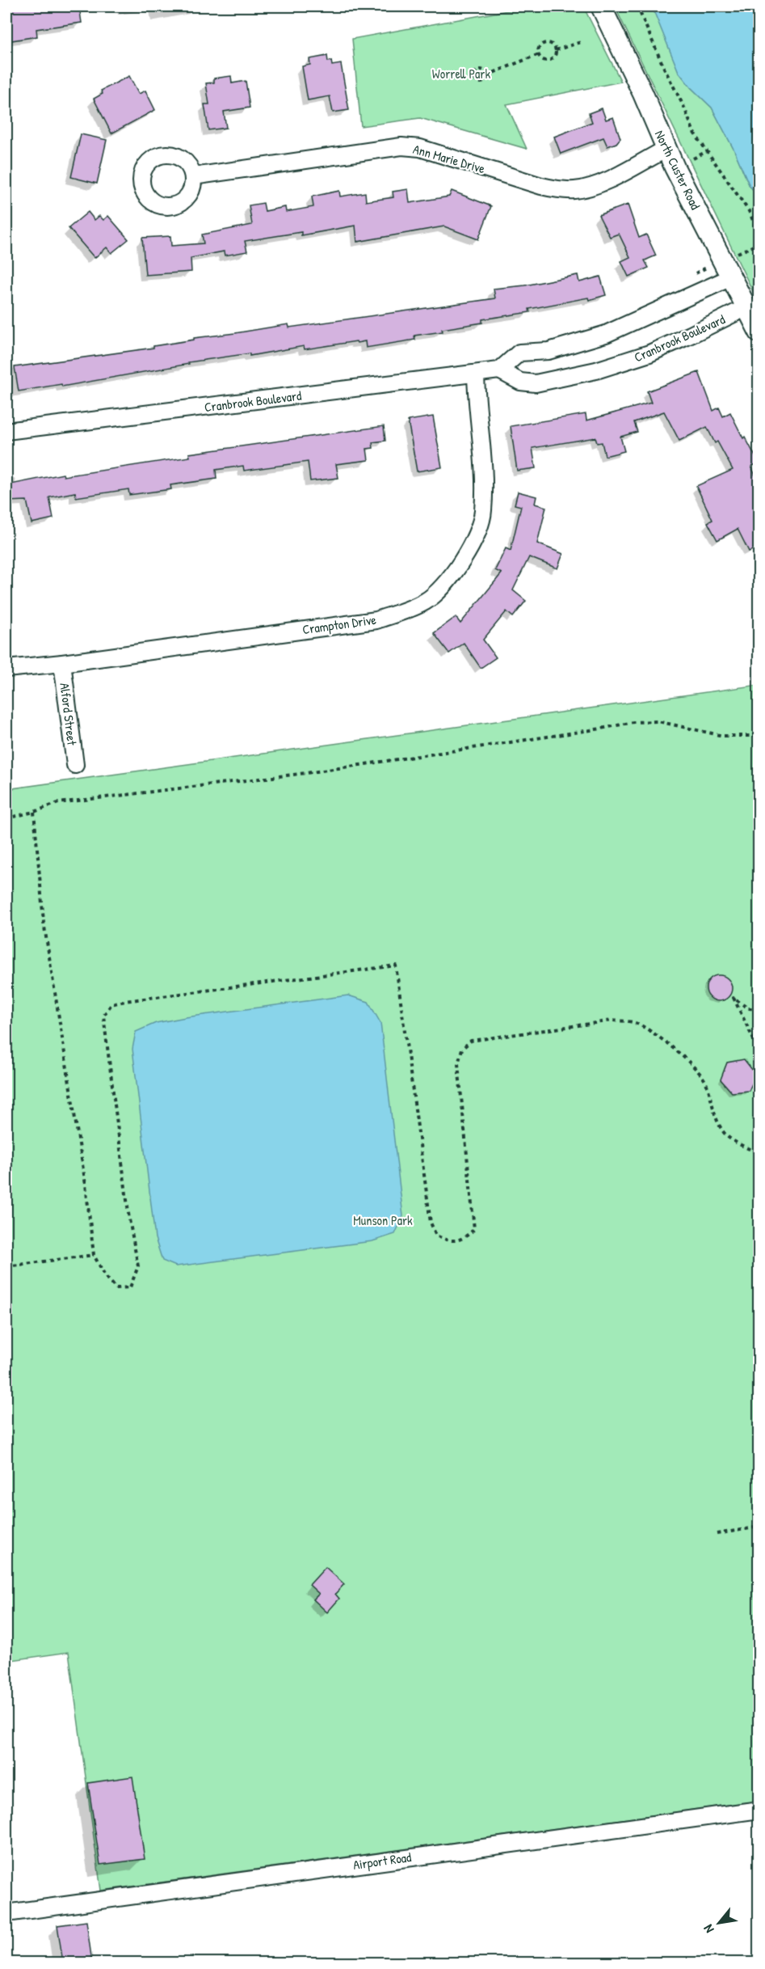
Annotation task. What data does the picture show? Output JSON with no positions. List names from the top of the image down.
{
  "streets": {
    "street": [
      "Ann Marie Drive",
      "North Custer Road",
      "Cranbrook Boulevard",
      "Crampton Drive",
      "Alford Street",
      "Airport Road"
    ]
  },
  "crossings": [
    ["Ann Marie Drive", "North Custer Road"],
    ["North Custer Road", "Cranbrook Boulevard"],
    ["Cranbrook Boulevard", "Crampton Drive"],
    ["Crampton Drive", "Alford Street"]
  ],
  "parks": ["Worrell Park", "Munson Park"],
  "north": "bottom left"
}
